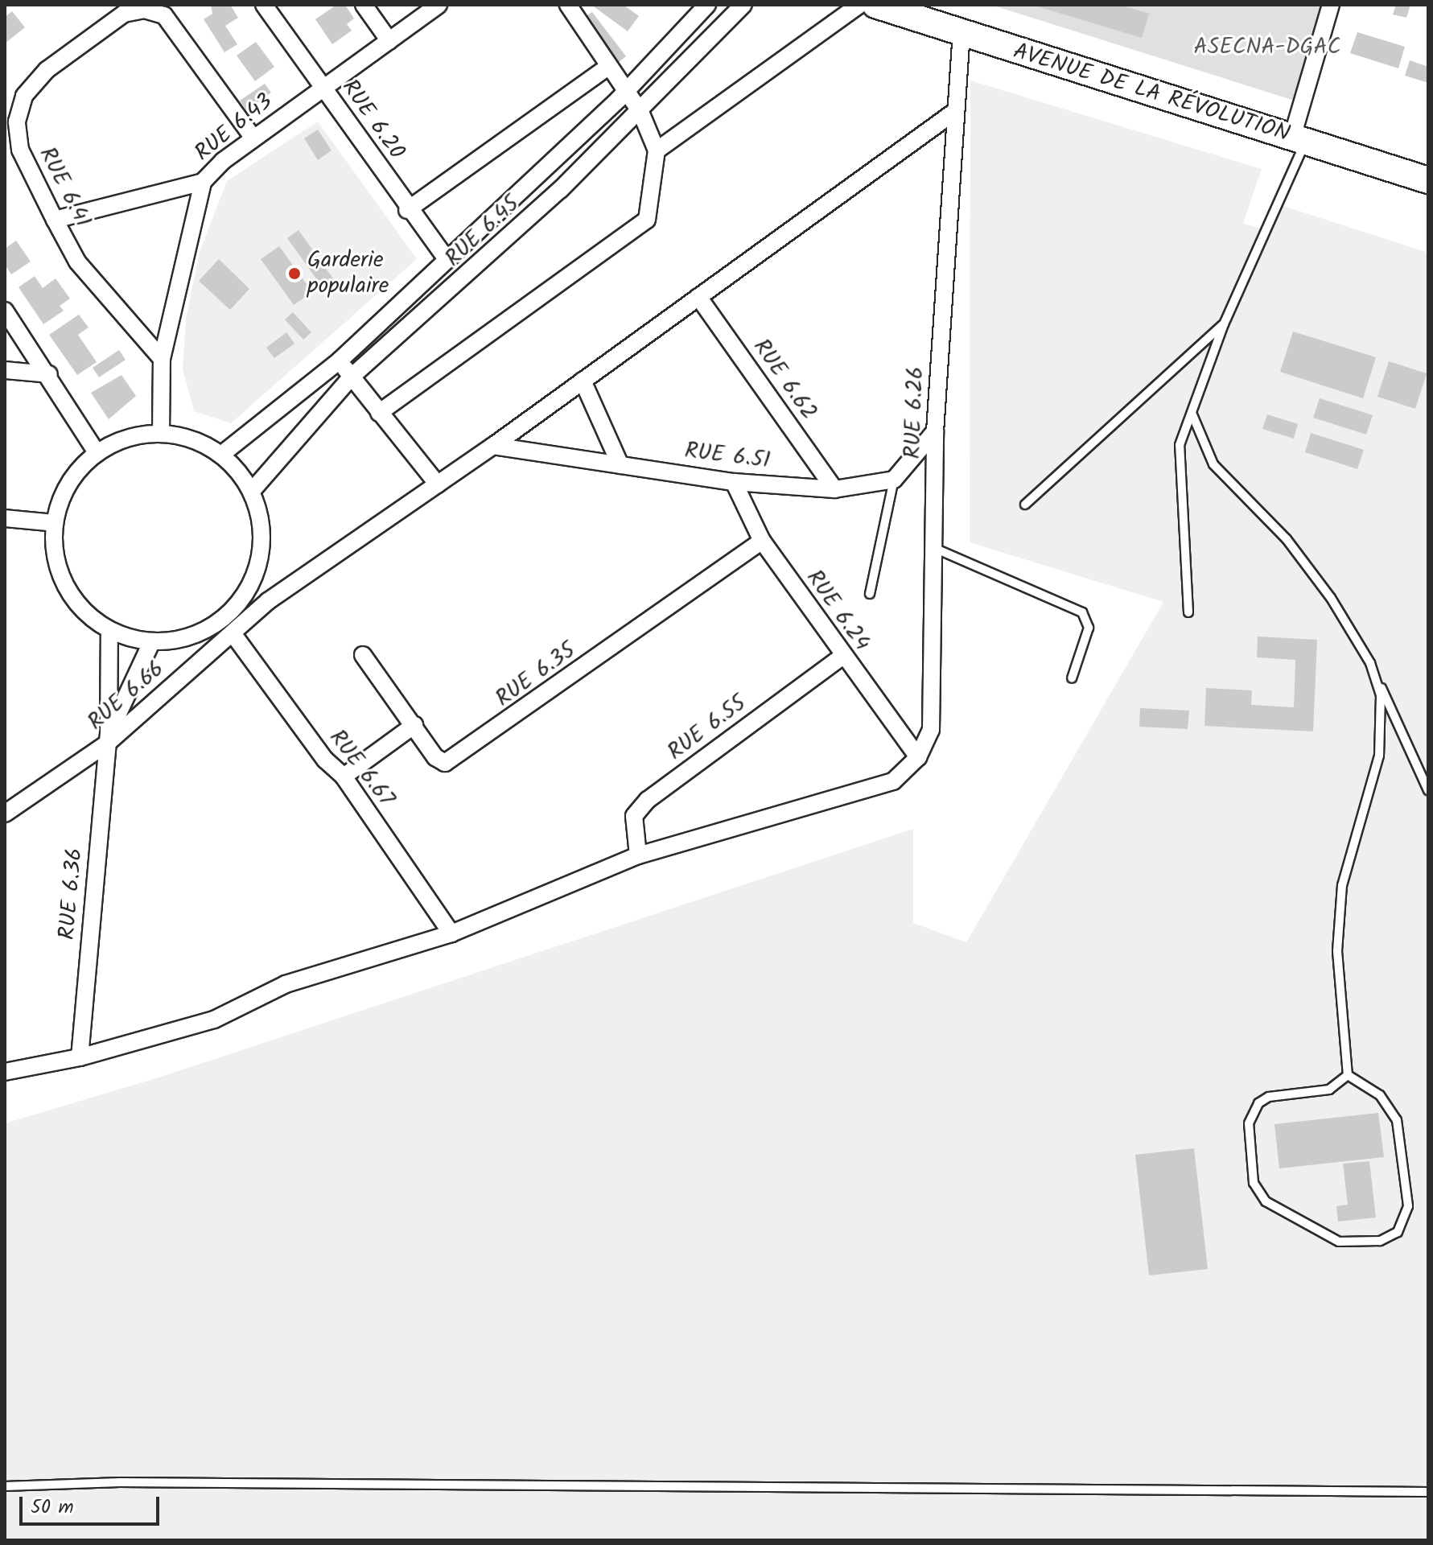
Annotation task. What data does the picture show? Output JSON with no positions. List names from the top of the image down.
{
  "streets": {
    "main road": ["AVENUE DE LA RÉVOLUTION"],
    "street": [
      "RUE 6.20",
      "RUE 6.43",
      "RUE 6.41",
      "RUE 6.45",
      "RUE 6.62",
      "RUE 6.26",
      "RUE 6.51",
      "RUE 6.24",
      "RUE 6.35",
      "RUE 6.66",
      "RUE 6.55",
      "RUE 6.67",
      "RUE 6.36"
    ]
  },
  "crossings": [
    ["AVENUE DE LA RÉVOLUTION", "RUE 6.26"],
    ["RUE 6.20", "RUE 6.43"],
    ["RUE 6.20", "RUE 6.45"],
    ["RUE 6.43", "RUE 6.41"],
    ["RUE 6.43", "RUE 6.45"],
    ["RUE 6.43", "RUE 6.36"],
    ["RUE 6.45", "RUE 6.36"],
    ["RUE 6.62", "RUE 6.51"],
    ["RUE 6.62", "RUE 6.66"],
    ["RUE 6.26", "RUE 6.24"],
    ["RUE 6.26", "RUE 6.66"],
    ["RUE 6.26", "RUE 6.55"],
    ["RUE 6.51", "RUE 6.24"],
    ["RUE 6.51", "RUE 6.66"],
    ["RUE 6.24", "RUE 6.35"],
    ["RUE 6.24", "RUE 6.55"],
    ["RUE 6.66", "RUE 6.67"],
    ["RUE 6.66", "RUE 6.36"]
  ],
  "parks": ["ASECNA-DGAC"],
  "places": ["Garderie populaire"],
  "scale_bar": "50 m"
}
